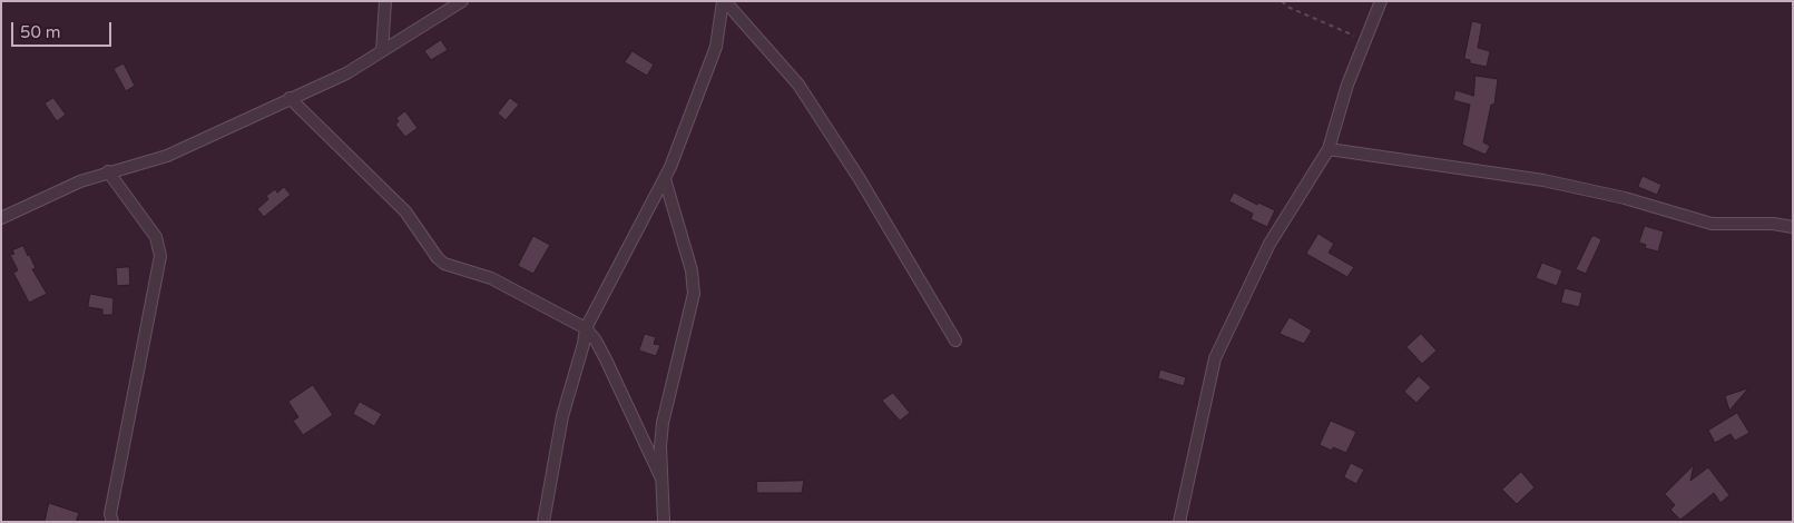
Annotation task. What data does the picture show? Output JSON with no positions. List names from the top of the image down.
{
  "scale_bar": "50 m"
}
